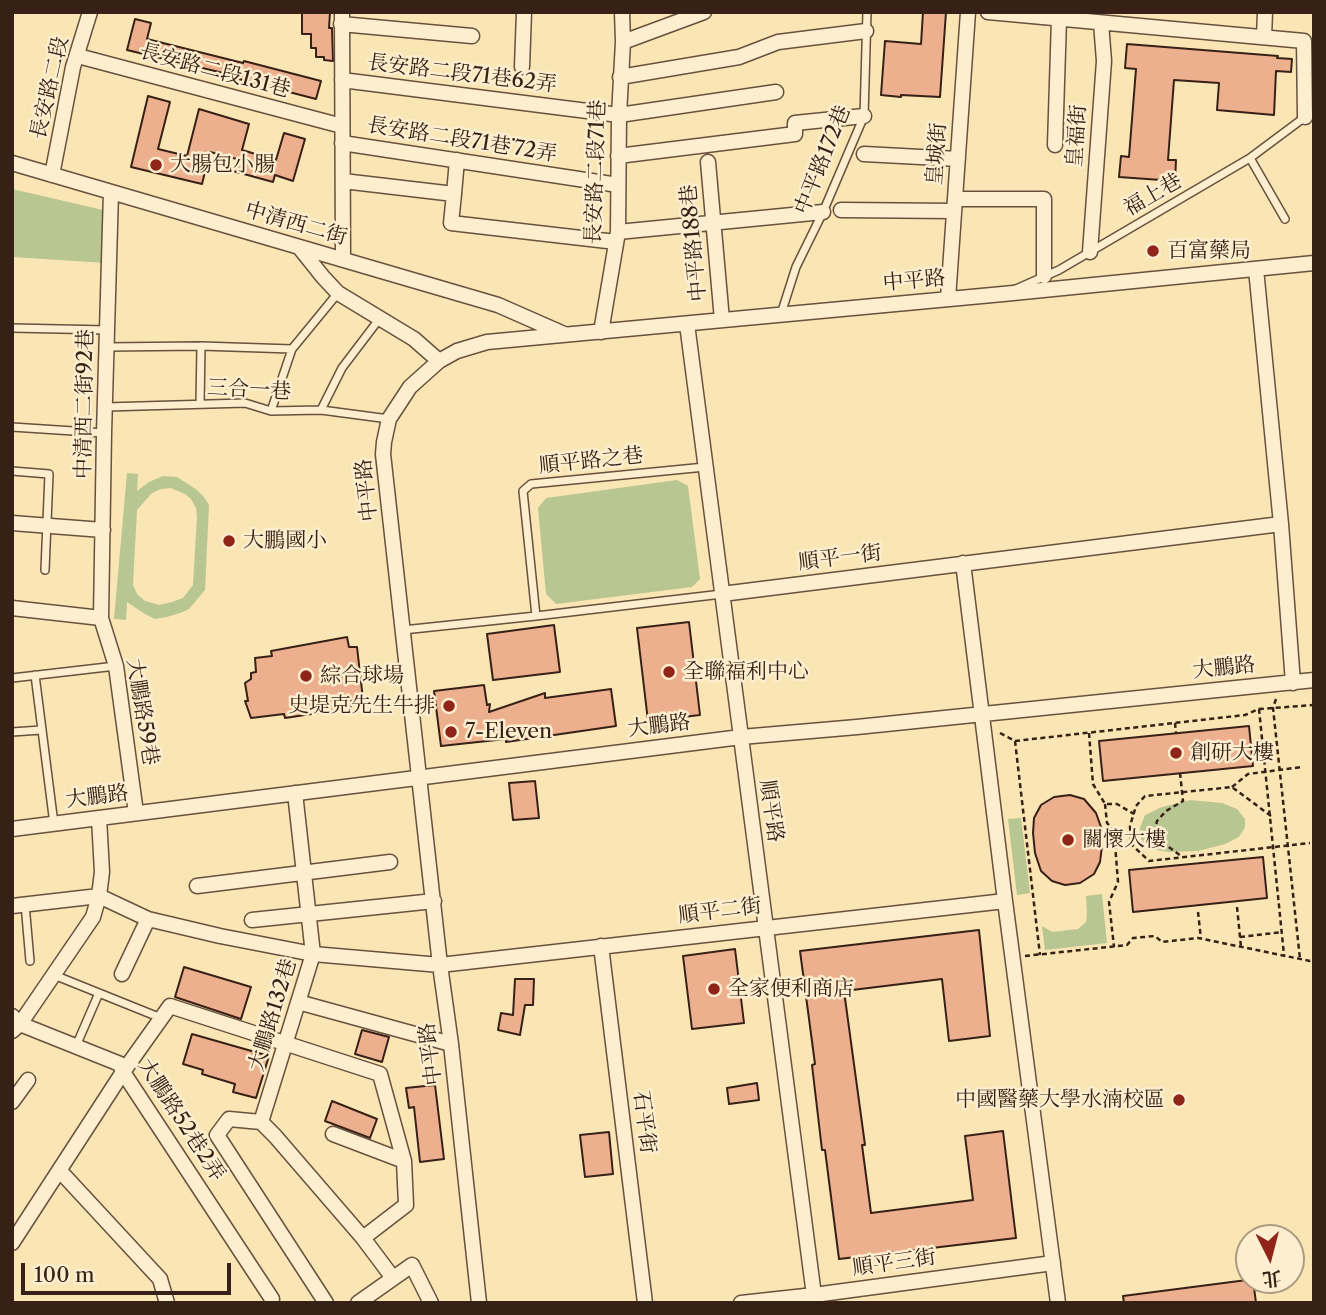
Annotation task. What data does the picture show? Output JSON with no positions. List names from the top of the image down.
{
  "streets": {
    "street": [
      "長安路二段131巷",
      "長安路二段71巷62弄",
      "長安路二段",
      "皇福街",
      "長安路二段71巷˙72弄",
      "皇城街",
      "長安路二段71巷",
      "中清西二街",
      "中平路188巷",
      "中平路",
      "中清西二街92巷",
      "順平一街",
      "大鵬路",
      "大鵬路59巷",
      "順平路",
      "順平二街",
      "大鵬路132巷",
      "大鵬路52巷2弄",
      "石平街",
      "順平三街"
    ],
    "lane": [
      "中平路172巷",
      "福上巷",
      "三合一巷",
      "順平路之巷"
    ]
  },
  "crossings": [
    ["長安路二段131巷", "長安路二段"],
    ["長安路二段71巷62弄", "長安路二段71巷"],
    ["長安路二段", "中清西二街"],
    ["皇福街", "福上巷"],
    ["長安路二段71巷˙72弄", "長安路二段71巷"],
    ["皇城街", "中平路"],
    ["中平路172巷", "中平路"],
    ["長安路二段71巷", "中平路"],
    ["福上巷", "中平路"],
    ["中清西二街", "中平路"],
    ["中清西二街", "中清西二街92巷"],
    ["中平路188巷", "中平路"],
    ["中平路", "三合一巷"],
    ["中平路", "順平一街"],
    ["中平路", "大鵬路"],
    ["中平路", "順平路"],
    ["中平路", "順平二街"],
    ["三合一巷", "中清西二街92巷"],
    ["中清西二街92巷", "大鵬路59巷"],
    ["順平路之巷", "順平一街"],
    ["順平路之巷", "順平路"],
    ["順平一街", "順平路"],
    ["大鵬路", "大鵬路59巷"],
    ["大鵬路", "順平路"],
    ["大鵬路", "大鵬路132巷"],
    ["順平路", "順平二街"],
    ["順平路", "順平三街"],
    ["順平二街", "大鵬路132巷"],
    ["順平二街", "石平街"]
  ],
  "places": [
    "大腸包小腸",
    "百富藥局",
    "大鵬國小",
    "全聯福利中心",
    "綜合球場",
    "史堤克先生牛排",
    "7-Eleven",
    "創研大樓",
    "關懷大樓",
    "全家便利商店",
    "中國醫藥大學水湳校區"
  ],
  "scale_bar": "100 m",
  "north": "bottom"
}
